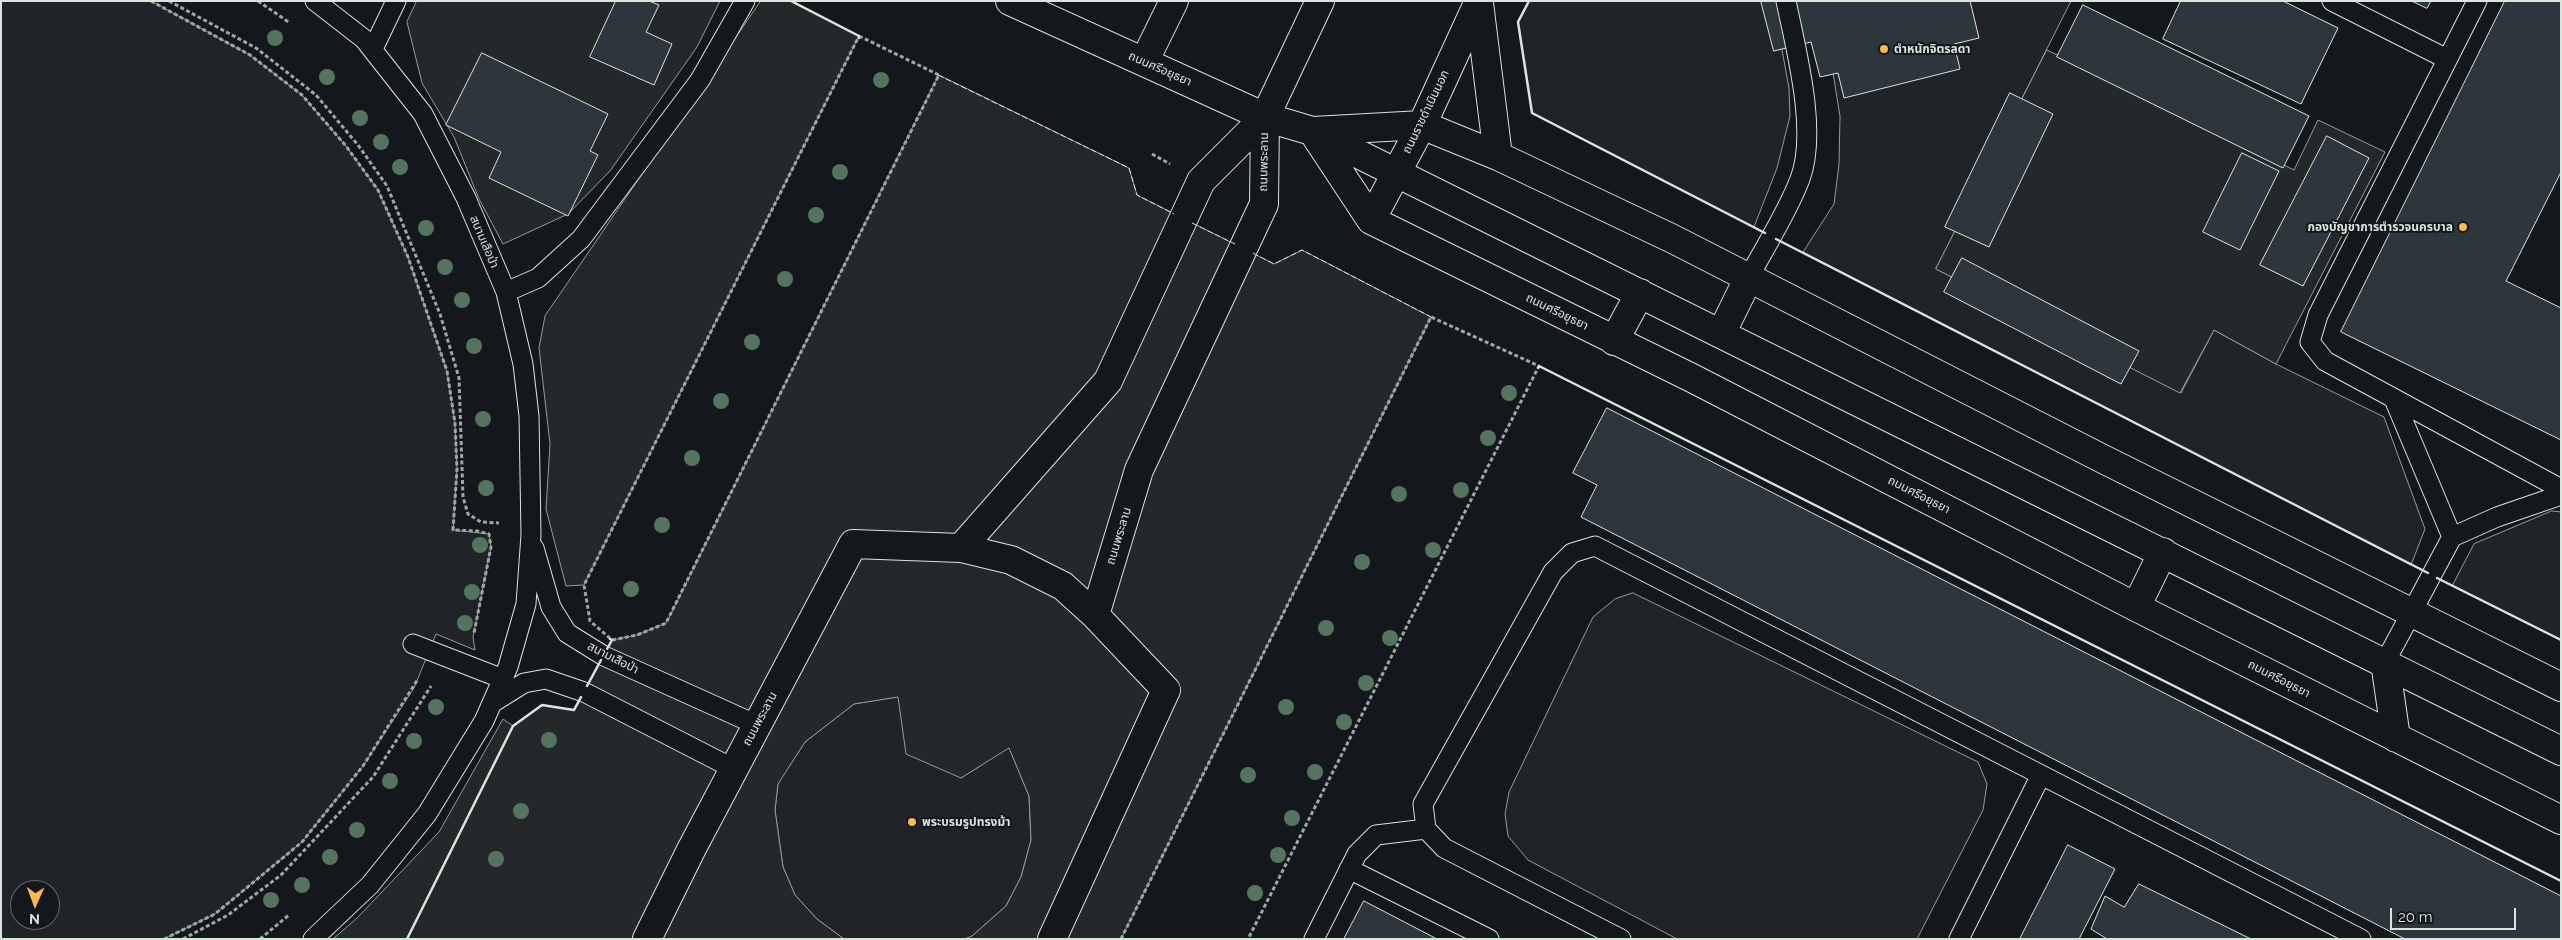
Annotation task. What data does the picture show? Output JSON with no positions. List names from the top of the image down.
{
  "streets": {
    "main road": ["ถนนศรีอยุธยา", "ถนนราชดำเนินนอก", "ถนนพระลาน"],
    "lane": ["สนามเสือป่า"]
  },
  "crossings": [
    ["ถนนศรีอยุธยา", "ถนนราชดำเนินนอก"],
    ["ถนนศรีอยุธยา", "ถนนพระลาน"],
    ["ถนนพระลาน", "สนามเสือป่า"]
  ],
  "places": ["ตำหนักจิตรลดา", "กองบัญชาการตำรวจนครบาล", "พระบรมรูปทรงม้า"],
  "scale_bar": "20 m",
  "north": "bottom"
}
